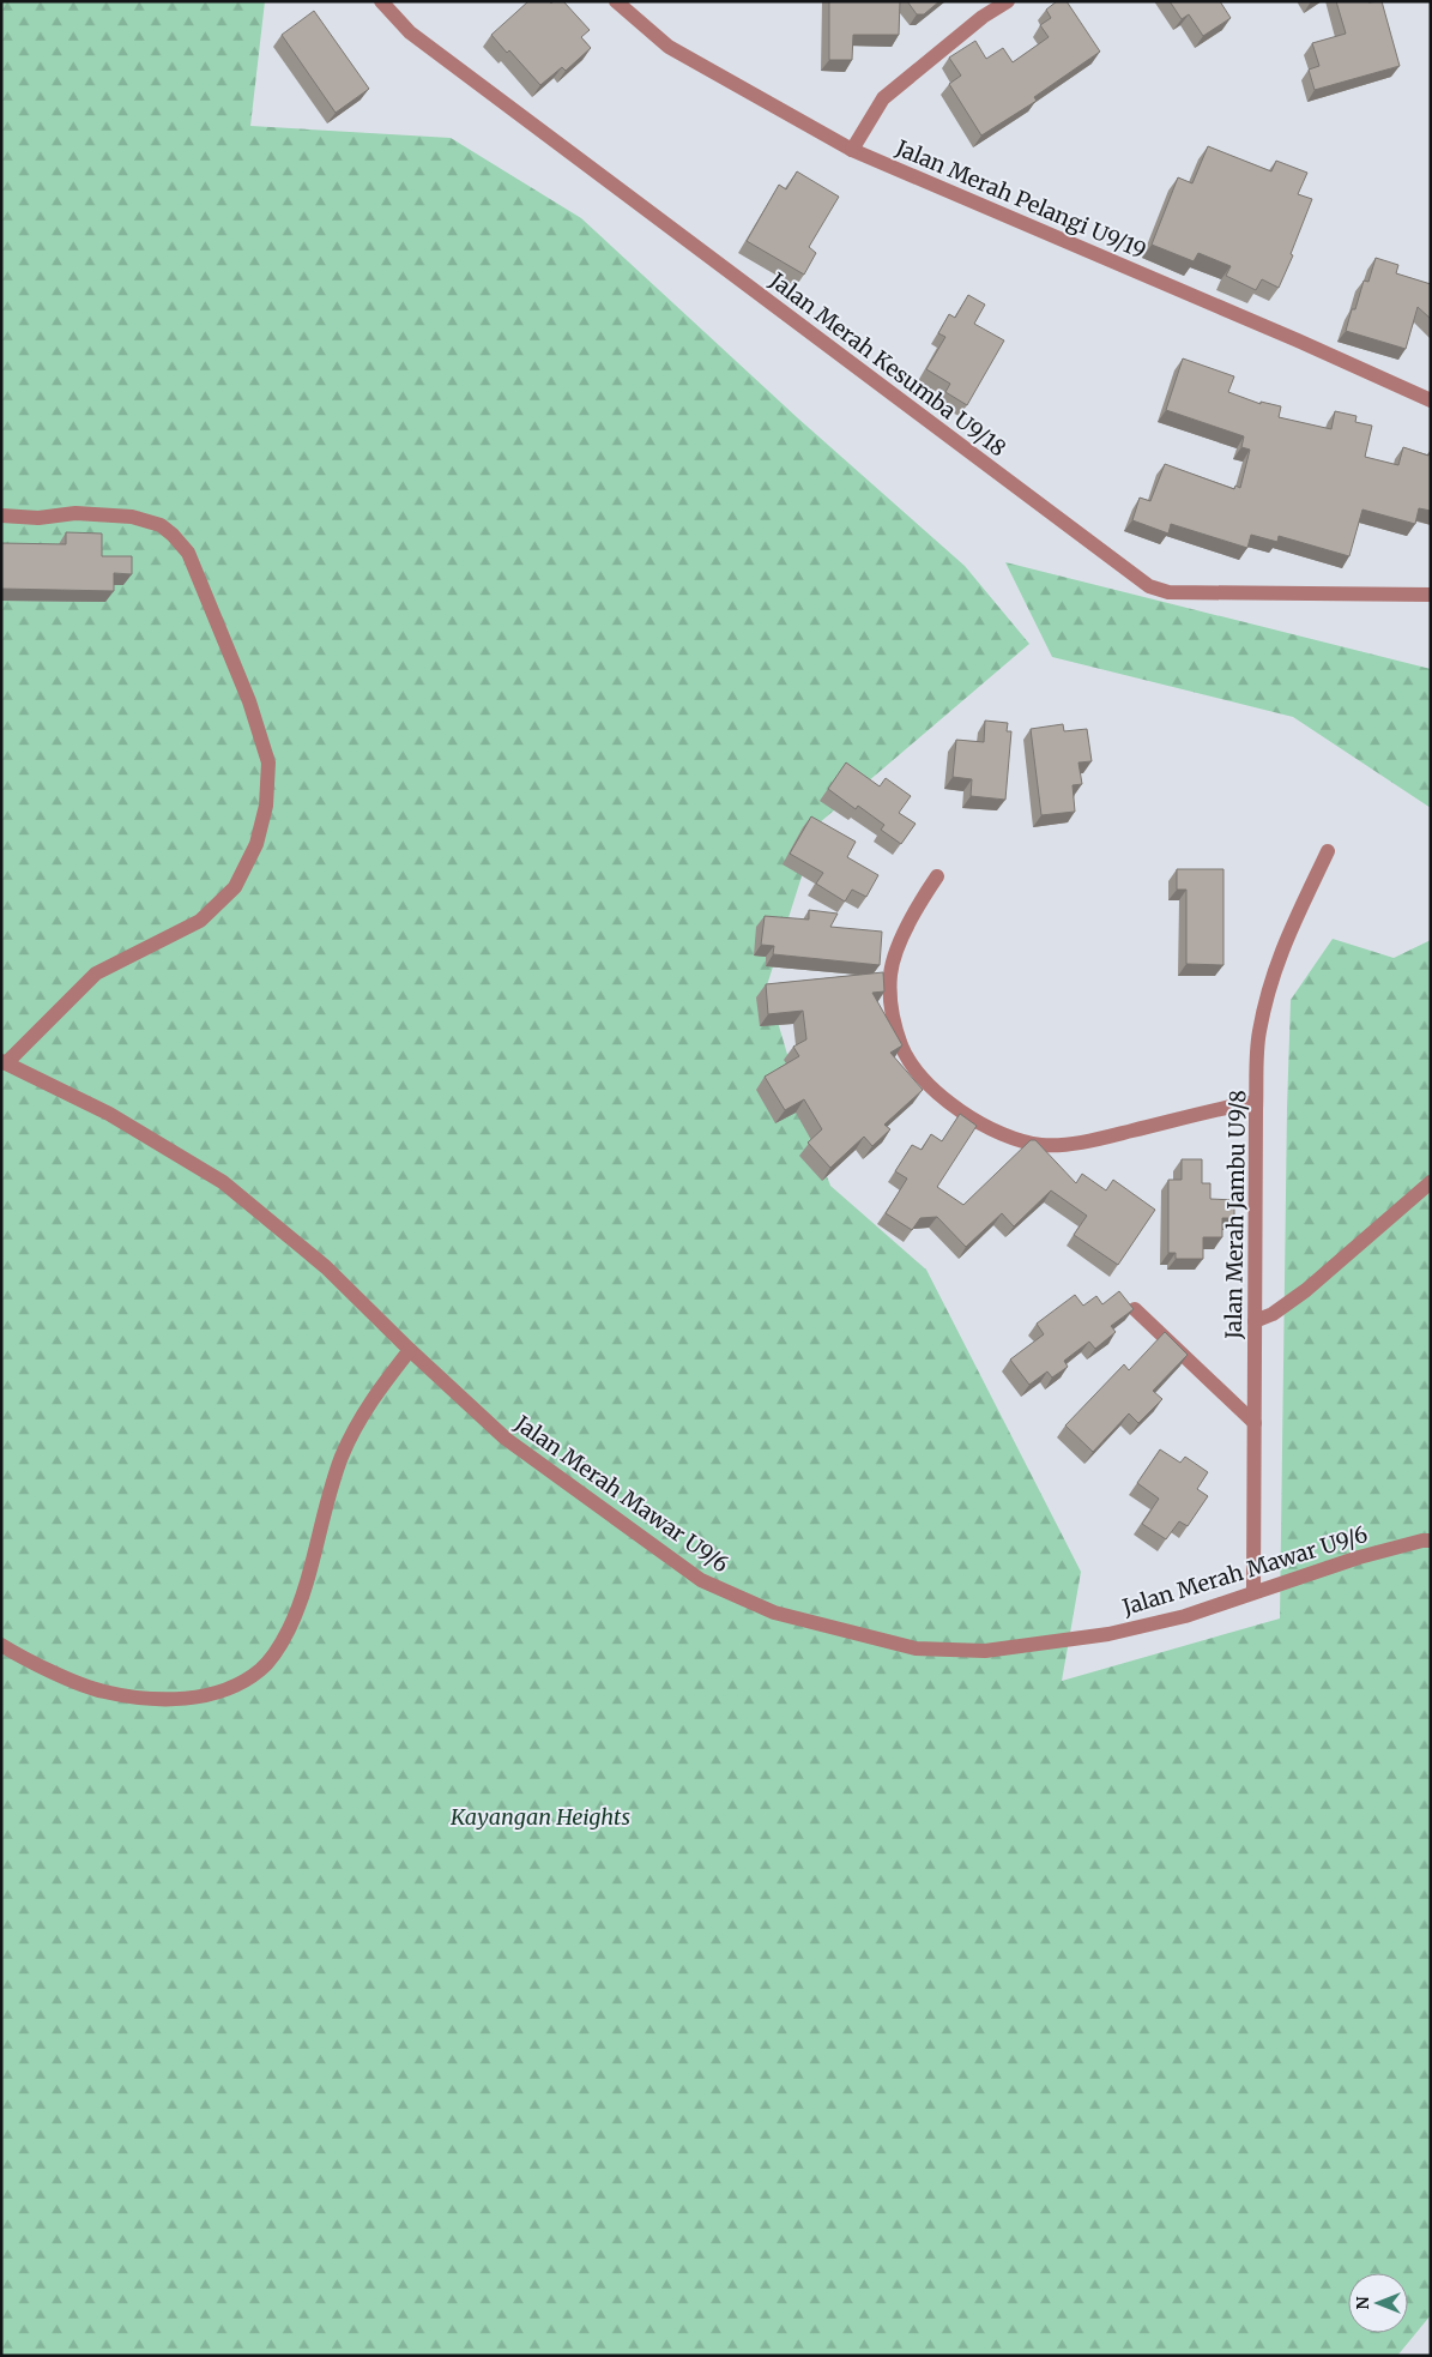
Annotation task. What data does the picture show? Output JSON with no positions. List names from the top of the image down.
{
  "streets": {
    "street": [
      "Jalan Merah Pelangi U9/19",
      "Jalan Merah Kesumba U9/18",
      "Jalan Merah Jambu U9/8",
      "Jalan Merah Mawar U9/6"
    ]
  },
  "crossings": [
    ["Jalan Merah Jambu U9/8", "Jalan Merah Mawar U9/6"]
  ],
  "parks": ["Kayangan Heights"],
  "north": "left"
}
